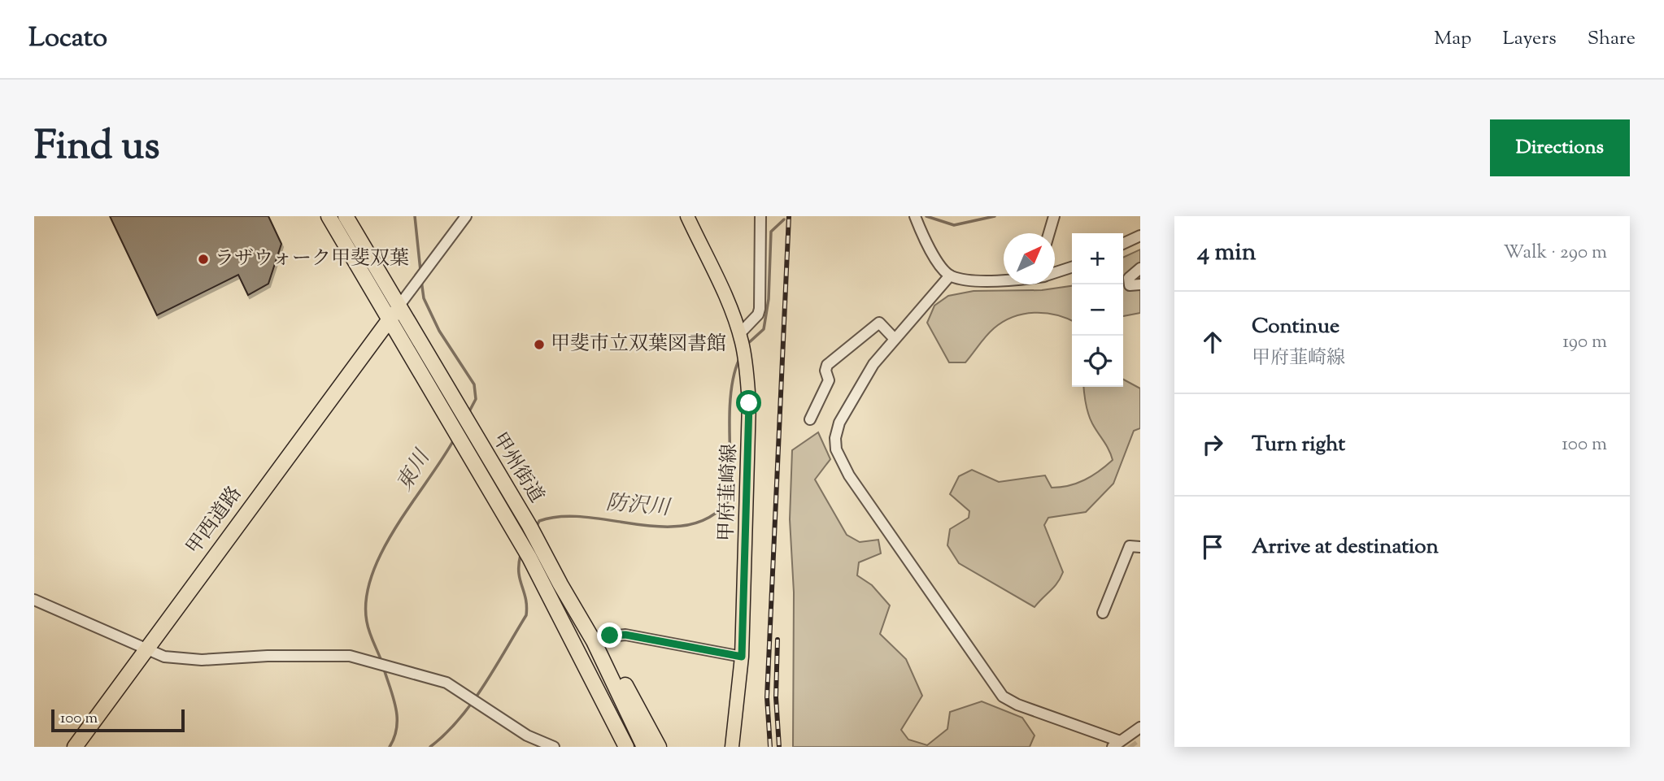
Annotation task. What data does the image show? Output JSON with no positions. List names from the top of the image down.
{
  "streets": {
    "highway": ["甲州街道", "甲西道路"],
    "main road": ["甲府韮崎線"]
  },
  "crossings": [
    ["甲州街道", "甲西道路"]
  ],
  "water": ["東川", "防沢川"],
  "places": ["ラザウォーク甲斐双葉", "甲斐市立双葉図書館"],
  "scale_bar": "100 m",
  "north": "top right",
  "page": {
    "header": "Locato",
    "nav": ["Map", "Layers", "Share"],
    "title": "Find us",
    "buttons": "Directions",
    "heading": ["4 min", "Walk · 290 m"],
    "map_buttons": ["+", "−"],
    "list": [
      ["Continue", "甲府韮崎線", "190 m"],
      ["Turn right", "100 m"],
      "Arrive at destination"
    ],
    "scale": "100 m"
  }
}
